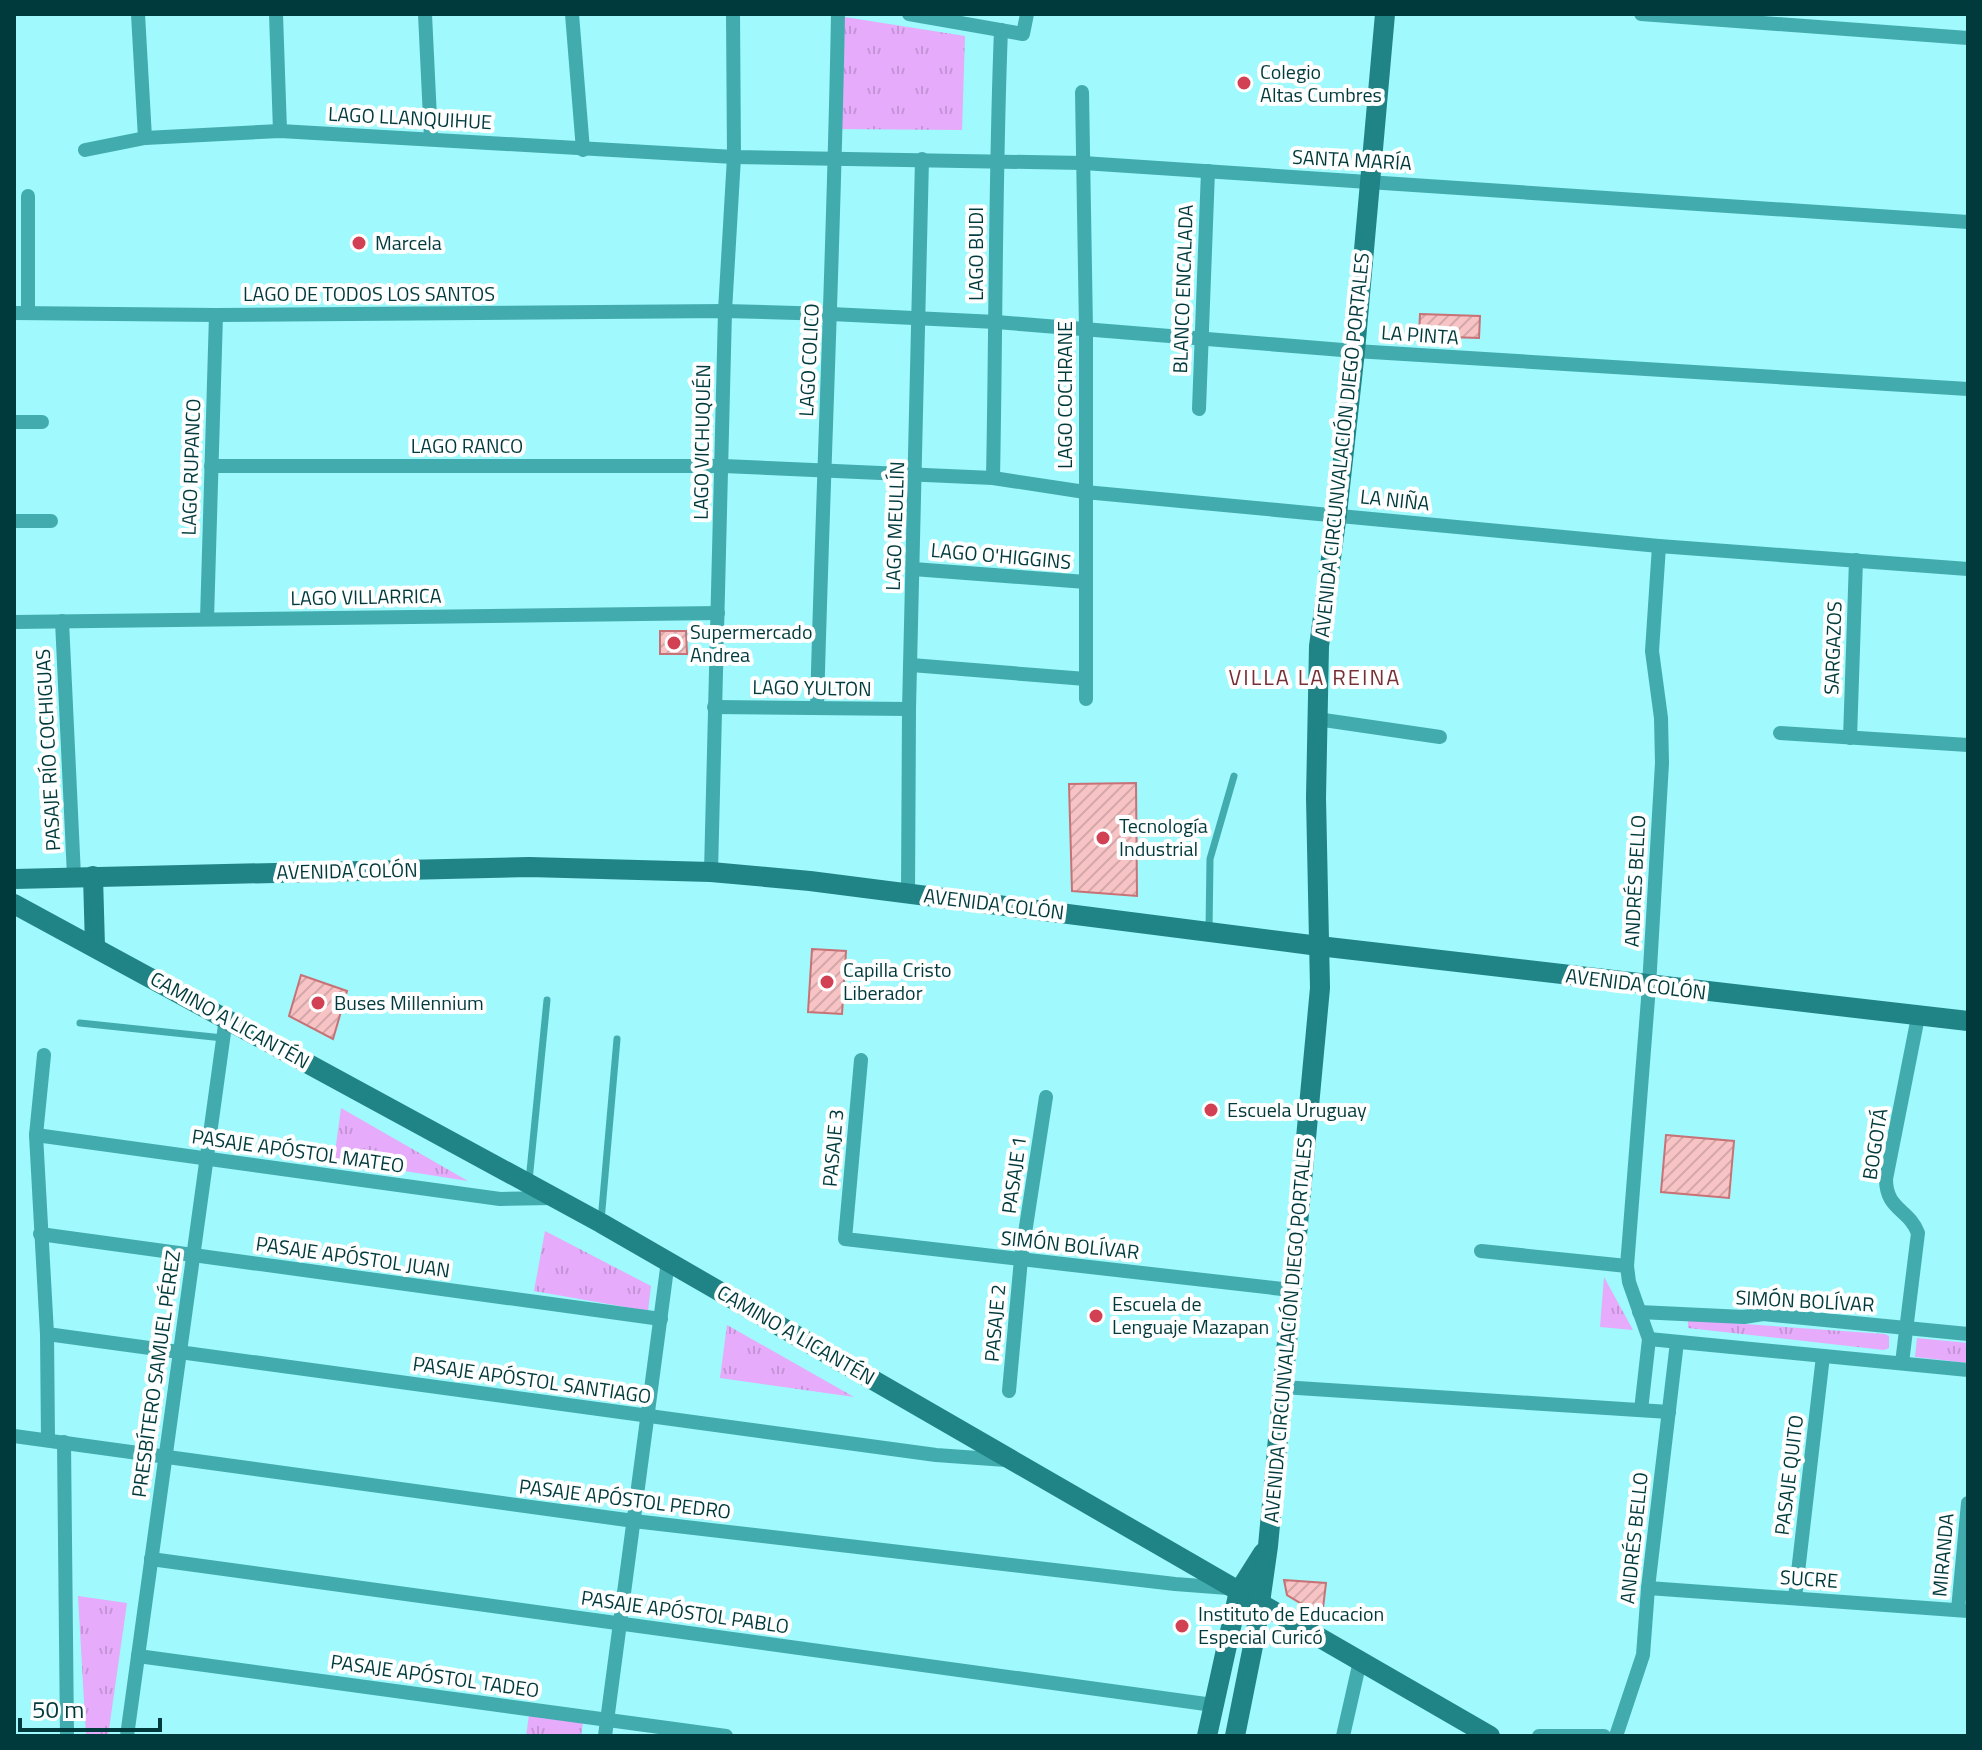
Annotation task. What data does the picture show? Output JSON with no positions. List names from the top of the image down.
{
  "streets": {
    "street": [
      "LAGO LLANQUIHUE",
      "SANTA MARÍA",
      "LAGO BUDI",
      "BLANCO ENCALADA",
      "LAGO DE TODOS LOS SANTOS",
      "LA PINTA",
      "LAGO COLICO",
      "LAGO COCHRANE",
      "LAGO VICHUQUÉN",
      "AVENIDA CIRCUNVALACIÓN DIEGO PORTALES",
      "LAGO RANCO",
      "LAGO RUPANCO",
      "LA NIÑA",
      "LAGO MEULLÍN",
      "LAGO O'HIGGINS",
      "LAGO VILLARRICA",
      "SARGAZOS",
      "LAGO YULTON",
      "PASAJE RÍO COCHIGUAS",
      "AVENIDA COLÓN",
      "ANDRÉS BELLO",
      "CAMINO A LICANTÉN",
      "BOGOTÁ",
      "PASAJE 3",
      "PASAJE APÓSTOL MATEO",
      "PASAJE 1",
      "SIMÓN BOLÍVAR",
      "PASAJE APÓSTOL JUAN",
      "PASAJE 2",
      "PRESBÍTERO SAMUEL PÉREZ",
      "PASAJE APÓSTOL SANTIAGO",
      "PASAJE QUITO",
      "PASAJE APÓSTOL PEDRO",
      "MIRANDA",
      "SUCRE",
      "PASAJE APÓSTOL PABLO",
      "PASAJE APÓSTOL TADEO"
    ]
  },
  "crossings": [
    ["LAGO LLANQUIHUE", "SANTA MARÍA"],
    ["LAGO LLANQUIHUE", "LAGO VICHUQUÉN"],
    ["SANTA MARÍA", "LAGO BUDI"],
    ["SANTA MARÍA", "BLANCO ENCALADA"],
    ["SANTA MARÍA", "LAGO COLICO"],
    ["SANTA MARÍA", "LAGO COCHRANE"],
    ["SANTA MARÍA", "LAGO VICHUQUÉN"],
    ["SANTA MARÍA", "AVENIDA CIRCUNVALACIÓN DIEGO PORTALES"],
    ["SANTA MARÍA", "LAGO MEULLÍN"],
    ["LAGO BUDI", "LA PINTA"],
    ["LAGO BUDI", "LA NIÑA"],
    ["BLANCO ENCALADA", "LA PINTA"],
    ["LAGO DE TODOS LOS SANTOS", "LA PINTA"],
    ["LAGO DE TODOS LOS SANTOS", "LAGO VICHUQUÉN"],
    ["LAGO DE TODOS LOS SANTOS", "LAGO RUPANCO"],
    ["LA PINTA", "LAGO COLICO"],
    ["LA PINTA", "LAGO COCHRANE"],
    ["LA PINTA", "LAGO VICHUQUÉN"],
    ["LA PINTA", "AVENIDA CIRCUNVALACIÓN DIEGO PORTALES"],
    ["LA PINTA", "LAGO MEULLÍN"],
    ["LAGO COLICO", "LA NIÑA"],
    ["LAGO COLICO", "LAGO YULTON"],
    ["LAGO COCHRANE", "LA NIÑA"],
    ["LAGO COCHRANE", "LAGO O'HIGGINS"],
    ["LAGO VICHUQUÉN", "LAGO RANCO"],
    ["LAGO VICHUQUÉN", "LA NIÑA"],
    ["LAGO VICHUQUÉN", "LAGO VILLARRICA"],
    ["LAGO VICHUQUÉN", "LAGO YULTON"],
    ["LAGO VICHUQUÉN", "AVENIDA COLÓN"],
    ["AVENIDA CIRCUNVALACIÓN DIEGO PORTALES", "LA NIÑA"],
    ["AVENIDA CIRCUNVALACIÓN DIEGO PORTALES", "AVENIDA COLÓN"],
    ["AVENIDA CIRCUNVALACIÓN DIEGO PORTALES", "CAMINO A LICANTÉN"],
    ["AVENIDA CIRCUNVALACIÓN DIEGO PORTALES", "SIMÓN BOLÍVAR"],
    ["AVENIDA CIRCUNVALACIÓN DIEGO PORTALES", "PASAJE APÓSTOL PEDRO"],
    ["AVENIDA CIRCUNVALACIÓN DIEGO PORTALES", "PASAJE APÓSTOL PABLO"],
    ["LAGO RANCO", "LAGO RUPANCO"],
    ["LAGO RANCO", "LA NIÑA"],
    ["LAGO RUPANCO", "LAGO VILLARRICA"],
    ["LA NIÑA", "LAGO MEULLÍN"],
    ["LA NIÑA", "SARGAZOS"],
    ["LA NIÑA", "ANDRÉS BELLO"],
    ["LAGO MEULLÍN", "LAGO O'HIGGINS"],
    ["LAGO MEULLÍN", "LAGO YULTON"],
    ["LAGO MEULLÍN", "AVENIDA COLÓN"],
    ["LAGO VILLARRICA", "PASAJE RÍO COCHIGUAS"],
    ["PASAJE RÍO COCHIGUAS", "AVENIDA COLÓN"],
    ["AVENIDA COLÓN", "ANDRÉS BELLO"],
    ["AVENIDA COLÓN", "BOGOTÁ"],
    ["ANDRÉS BELLO", "SIMÓN BOLÍVAR"],
    ["ANDRÉS BELLO", "SUCRE"],
    ["CAMINO A LICANTÉN", "PASAJE APÓSTOL MATEO"],
    ["CAMINO A LICANTÉN", "PRESBÍTERO SAMUEL PÉREZ"],
    ["CAMINO A LICANTÉN", "PASAJE APÓSTOL SANTIAGO"],
    ["CAMINO A LICANTÉN", "PASAJE APÓSTOL PEDRO"],
    ["BOGOTÁ", "SIMÓN BOLÍVAR"],
    ["PASAJE 3", "SIMÓN BOLÍVAR"],
    ["PASAJE APÓSTOL MATEO", "PRESBÍTERO SAMUEL PÉREZ"],
    ["PASAJE 1", "SIMÓN BOLÍVAR"],
    ["PASAJE 1", "PASAJE 2"],
    ["SIMÓN BOLÍVAR", "PASAJE 2"],
    ["PASAJE APÓSTOL JUAN", "PRESBÍTERO SAMUEL PÉREZ"],
    ["PRESBÍTERO SAMUEL PÉREZ", "PASAJE APÓSTOL SANTIAGO"],
    ["PRESBÍTERO SAMUEL PÉREZ", "PASAJE APÓSTOL PEDRO"],
    ["PRESBÍTERO SAMUEL PÉREZ", "PASAJE APÓSTOL PABLO"],
    ["PRESBÍTERO SAMUEL PÉREZ", "PASAJE APÓSTOL TADEO"],
    ["PASAJE QUITO", "SUCRE"],
    ["MIRANDA", "SUCRE"]
  ],
  "districts": ["VILLA LA REINA"],
  "places": [
    "Colegio Altas Cumbres",
    "Marcela",
    "Supermercado Andrea",
    "Tecnología Industrial",
    "Capilla Cristo Liberador",
    "Buses Millennium",
    "Escuela Uruguay",
    "Escuela de Lenguaje Mazapan",
    "Instituto de Educacion Especial Curicó"
  ],
  "scale_bar": "50 m"
}
